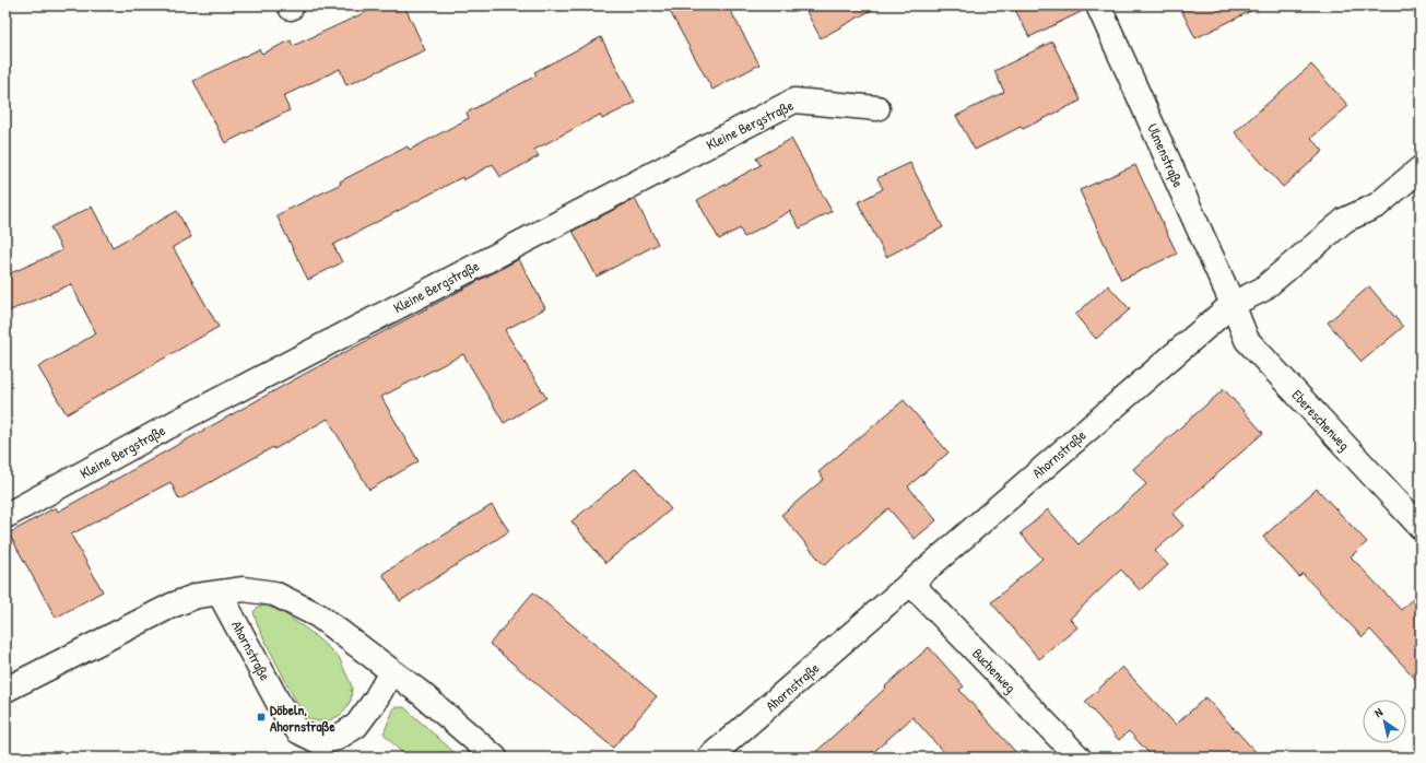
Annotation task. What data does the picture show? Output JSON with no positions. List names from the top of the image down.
{
  "streets": {
    "street": [
      "Kleine Bergstraße",
      "Ulmenstraße",
      "Ebereschenweg",
      "Ahornstraße",
      "Buchenweg"
    ]
  },
  "crossings": [
    ["Ulmenstraße", "Ebereschenweg"],
    ["Ulmenstraße", "Ahornstraße"],
    ["Ebereschenweg", "Ahornstraße"],
    ["Ahornstraße", "Buchenweg"]
  ],
  "places": {
    "transit": ["Döbeln, Ahornstraße"]
  },
  "north": "top left"
}
